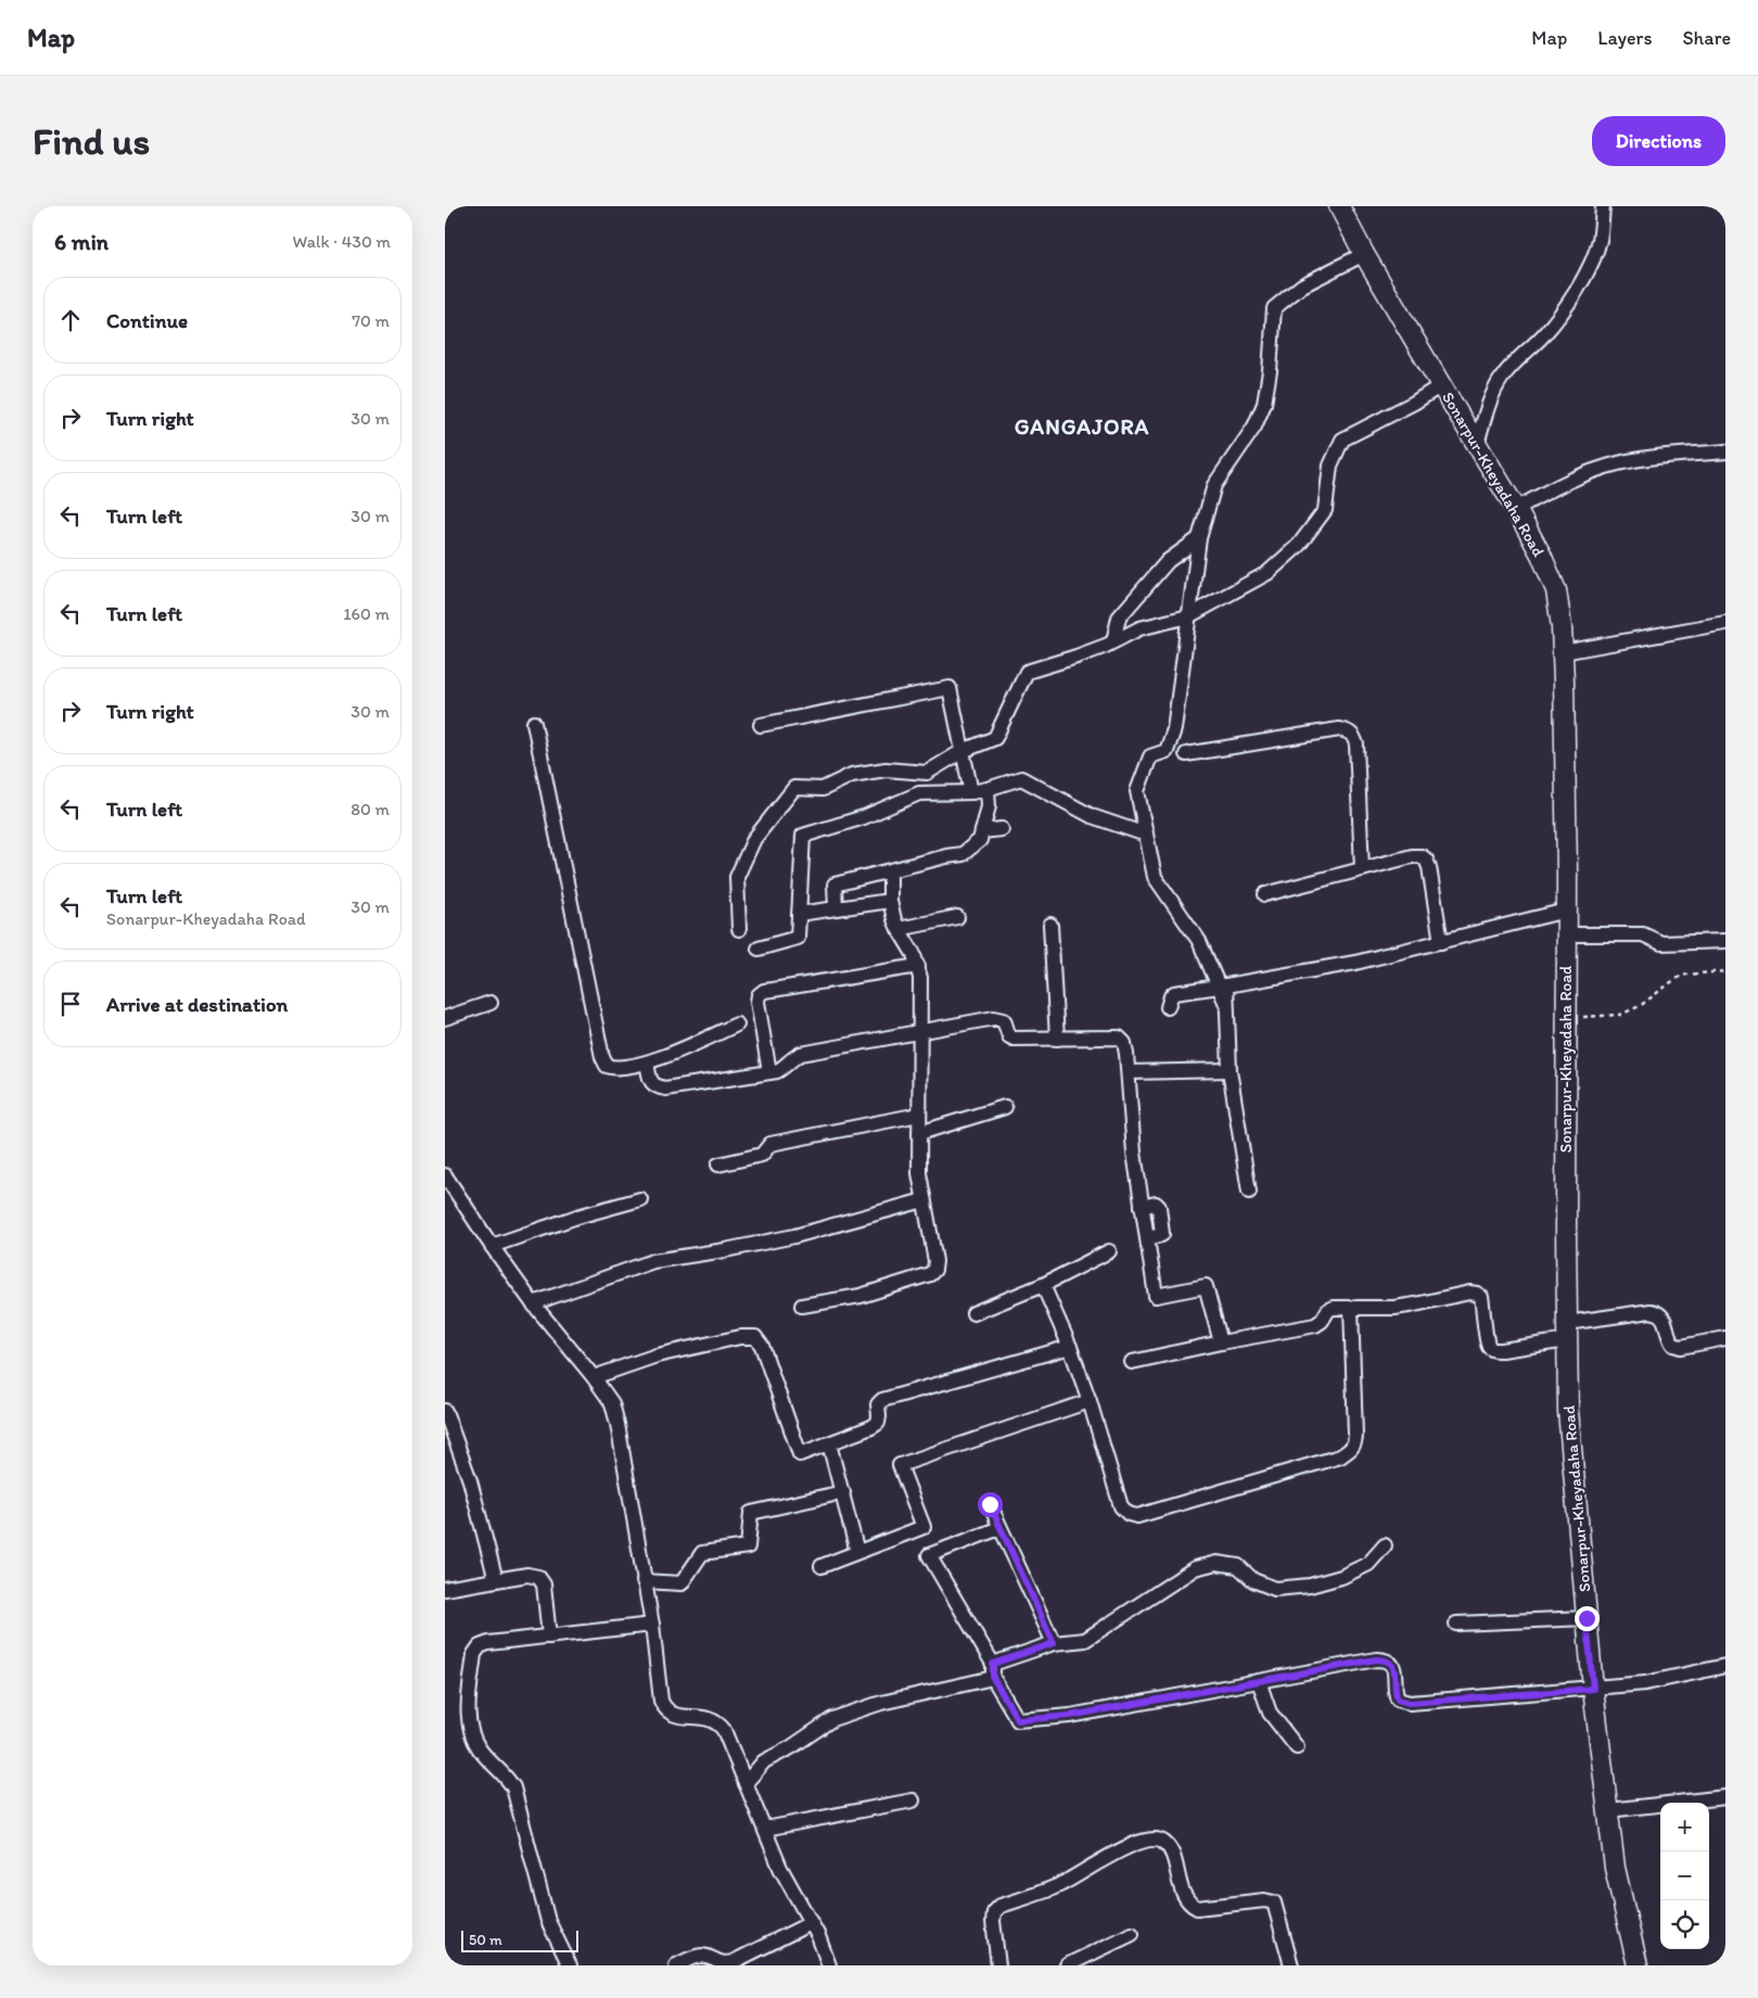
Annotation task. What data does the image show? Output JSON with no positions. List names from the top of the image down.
{
  "streets": {
    "main road": ["Sonarpur-Kheyadaha Road"]
  },
  "districts": ["GANGAJORA"],
  "scale_bar": "50 m",
  "page": {
    "header": "Map",
    "nav": ["Map", "Layers", "Share"],
    "buttons": "Directions",
    "title": "Find us",
    "heading": ["6 min", "Walk · 430 m"],
    "list": [
      ["Continue", "70 m"],
      ["Turn right", "30 m"],
      ["Turn left", "30 m"],
      ["Turn left", "160 m"],
      ["Turn right", "30 m"],
      ["Turn left", "80 m"],
      ["Turn left", "Sonarpur-Kheyadaha Road", "30 m"],
      "Arrive at destination"
    ],
    "map_buttons": ["+", "−"],
    "scale": "50 m"
  }
}
